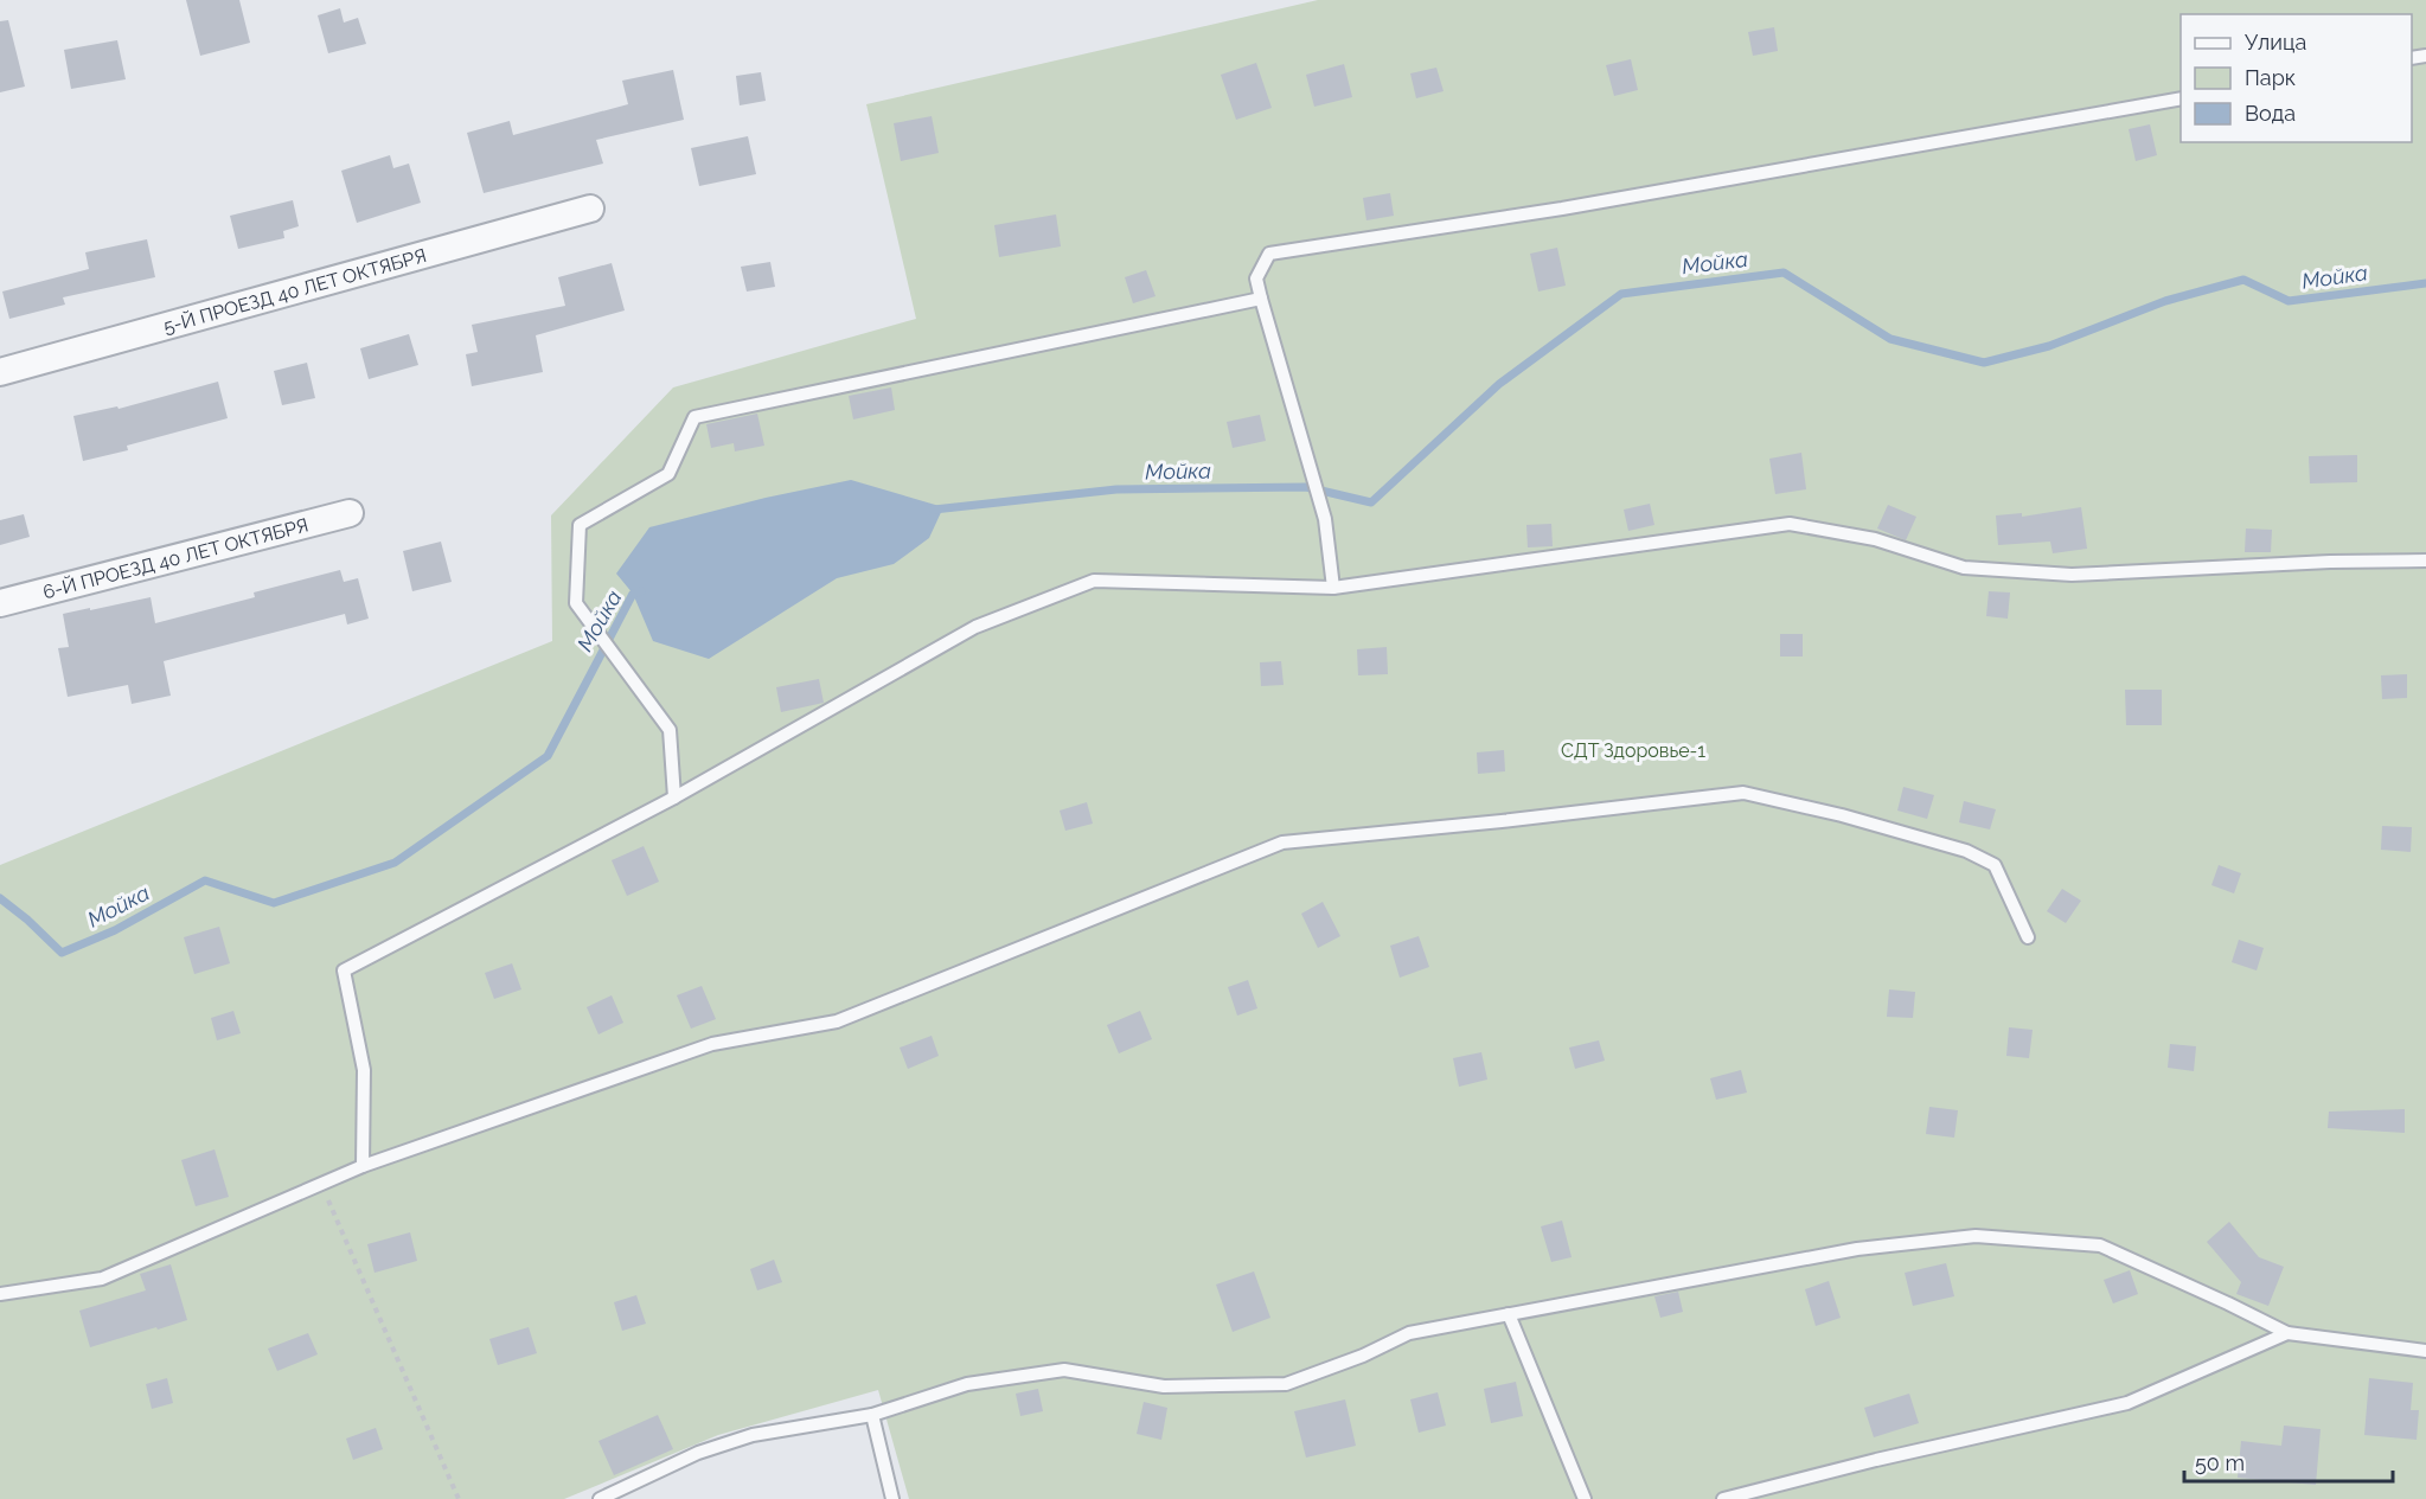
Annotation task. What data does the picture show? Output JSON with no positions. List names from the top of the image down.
{
  "streets": {
    "street": ["5-Й ПРОЕЗД 40 ЛЕТ ОКТЯБРЯ", "6-Й ПРОЕЗД 40 ЛЕТ ОКТЯБРЯ"]
  },
  "water": ["Мойка"],
  "parks": ["СДТ Здоровье-1"],
  "legend": ["Улица", "Парк", "Вода"],
  "scale_bar": "50 m"
}
